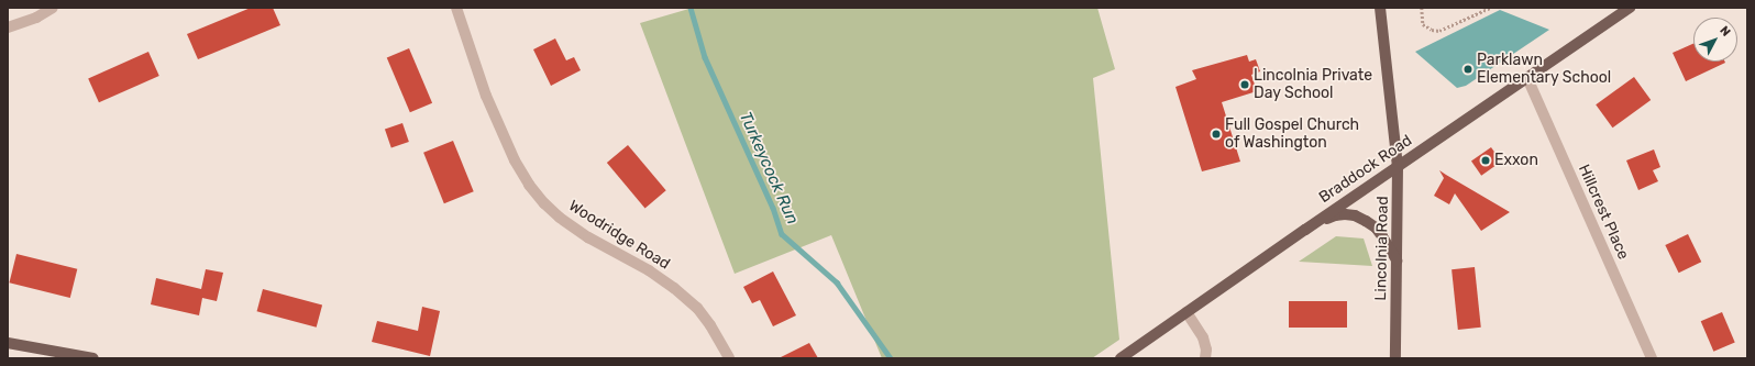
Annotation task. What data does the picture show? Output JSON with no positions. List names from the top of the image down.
{
  "streets": {
    "main road": ["Braddock Road", "Lincolnia Road"],
    "street": ["Hillcrest Place", "Woodridge Road"]
  },
  "crossings": [
    ["Braddock Road", "Hillcrest Place"],
    ["Braddock Road", "Lincolnia Road"]
  ],
  "water": ["Turkeycock Run"],
  "places": [
    "Parklawn Elementary School",
    "Lincolnia Private Day School",
    "Full Gospel Church of Washington",
    "Exxon"
  ],
  "north": "top right"
}
